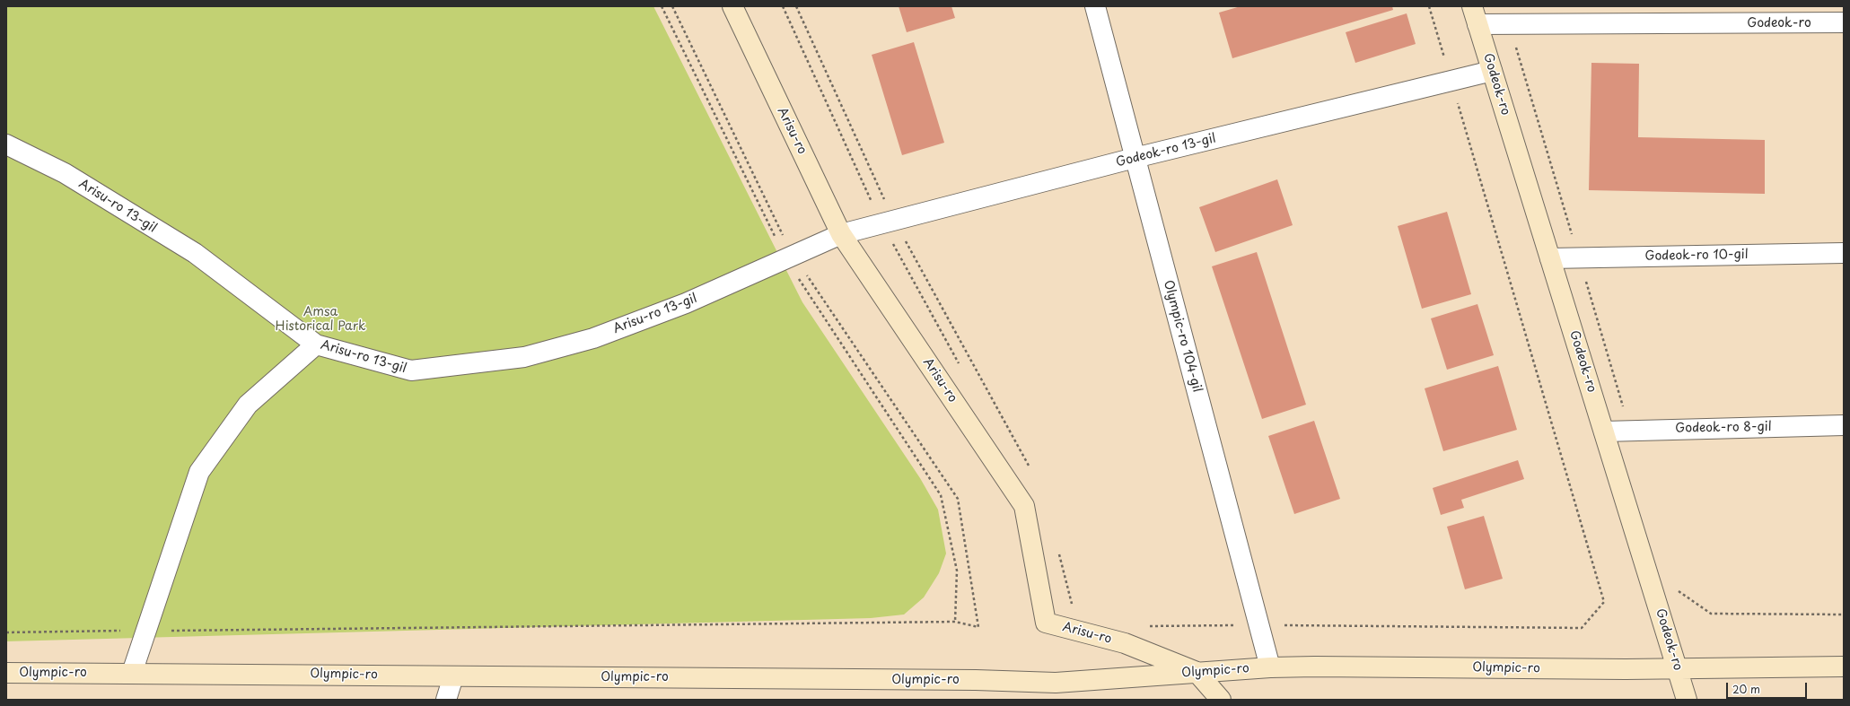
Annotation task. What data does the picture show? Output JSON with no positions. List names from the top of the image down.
{
  "streets": {
    "main road": ["Godeok-ro", "Arisu-ro", "Olympic-ro"],
    "street": [
      "Godeok-ro 13-gil",
      "Arisu-ro 13-gil",
      "Godeok-ro 10-gil",
      "Olympic-ro 104-gil",
      "Godeok-ro 8-gil"
    ]
  },
  "crossings": [
    ["Godeok-ro", "Godeok-ro 13-gil"],
    ["Godeok-ro", "Godeok-ro 10-gil"],
    ["Godeok-ro", "Godeok-ro 8-gil"],
    ["Godeok-ro", "Olympic-ro"],
    ["Arisu-ro", "Godeok-ro 13-gil"],
    ["Arisu-ro", "Arisu-ro 13-gil"],
    ["Arisu-ro", "Olympic-ro"],
    ["Godeok-ro 13-gil", "Arisu-ro 13-gil"],
    ["Godeok-ro 13-gil", "Olympic-ro 104-gil"],
    ["Olympic-ro 104-gil", "Olympic-ro"]
  ],
  "parks": ["Amsa Historical Park"],
  "scale_bar": "20 m"
}
